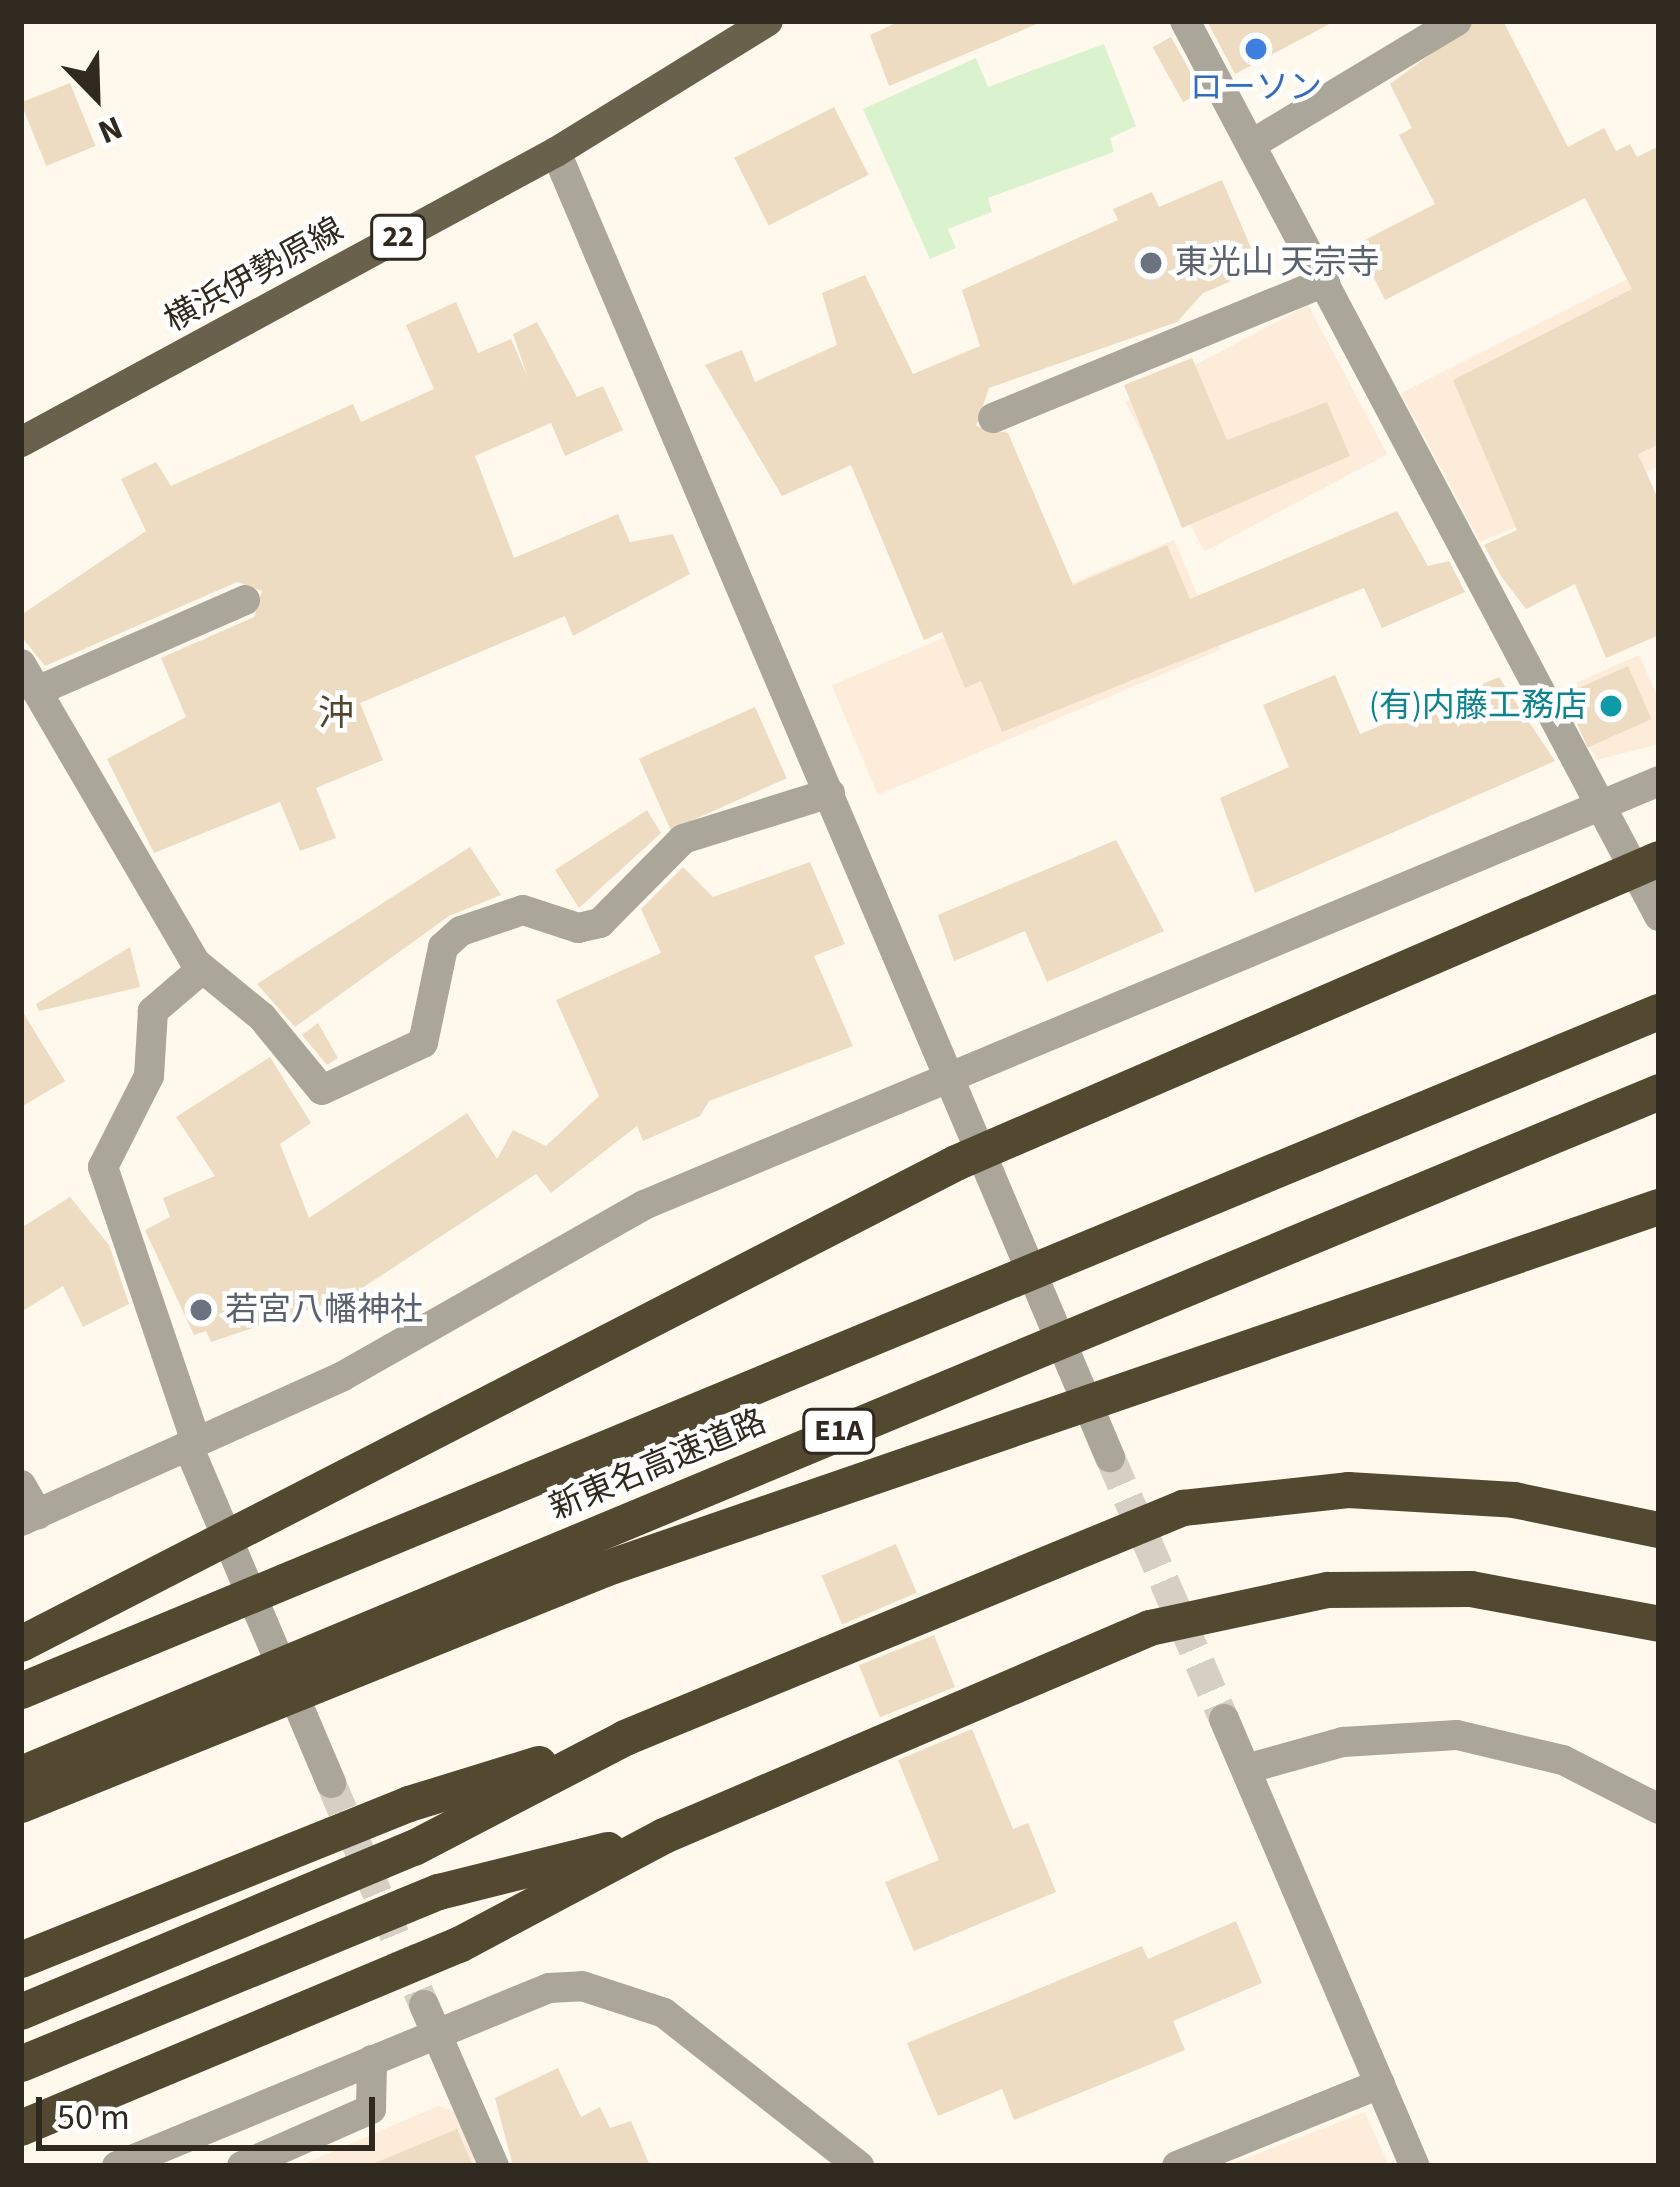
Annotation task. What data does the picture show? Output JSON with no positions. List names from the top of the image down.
{
  "streets": {
    "highway": ["E1A", "新東名高速道路"],
    "main road": ["22", "横浜伊勢原線"]
  },
  "districts": ["沖"],
  "places": [
    "ローソン",
    "東光山 天宗寺",
    "(有)内藤工務店",
    "若宮八幡神社"
  ],
  "scale_bar": "50 m",
  "north": "bottom right"
}
